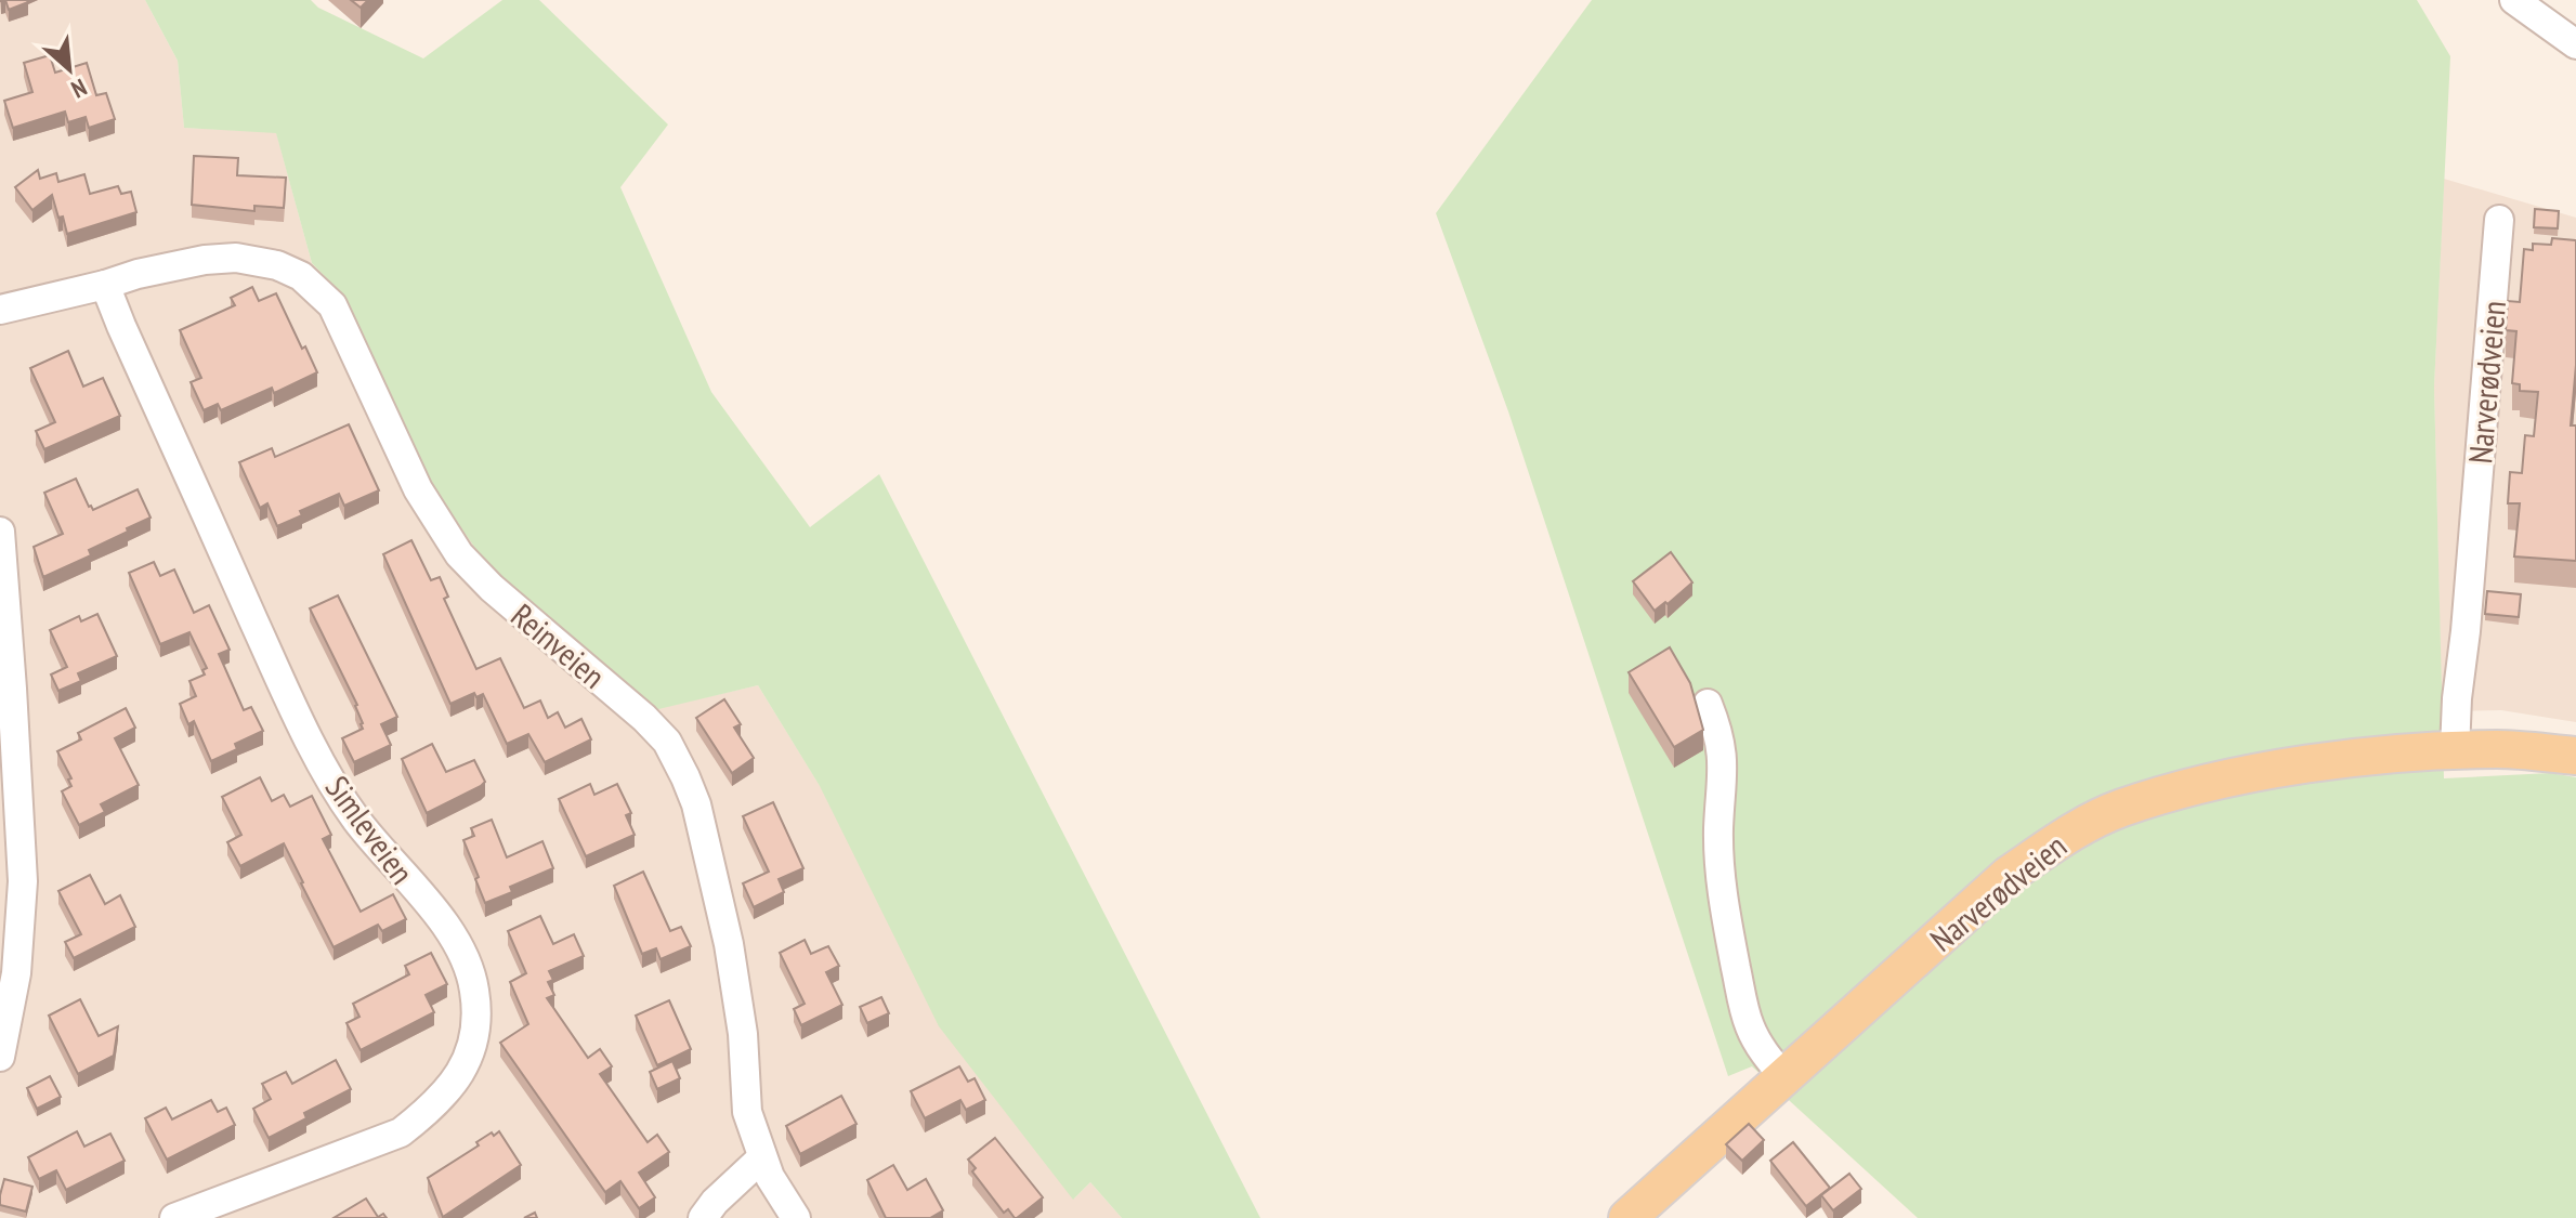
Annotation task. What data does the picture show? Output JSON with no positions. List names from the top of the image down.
{
  "streets": {
    "main road": ["Narverødveien"],
    "street": ["Reinveien", "Simleveien"]
  },
  "crossings": [
    ["Reinveien", "Simleveien"]
  ],
  "north": "bottom right"
}
